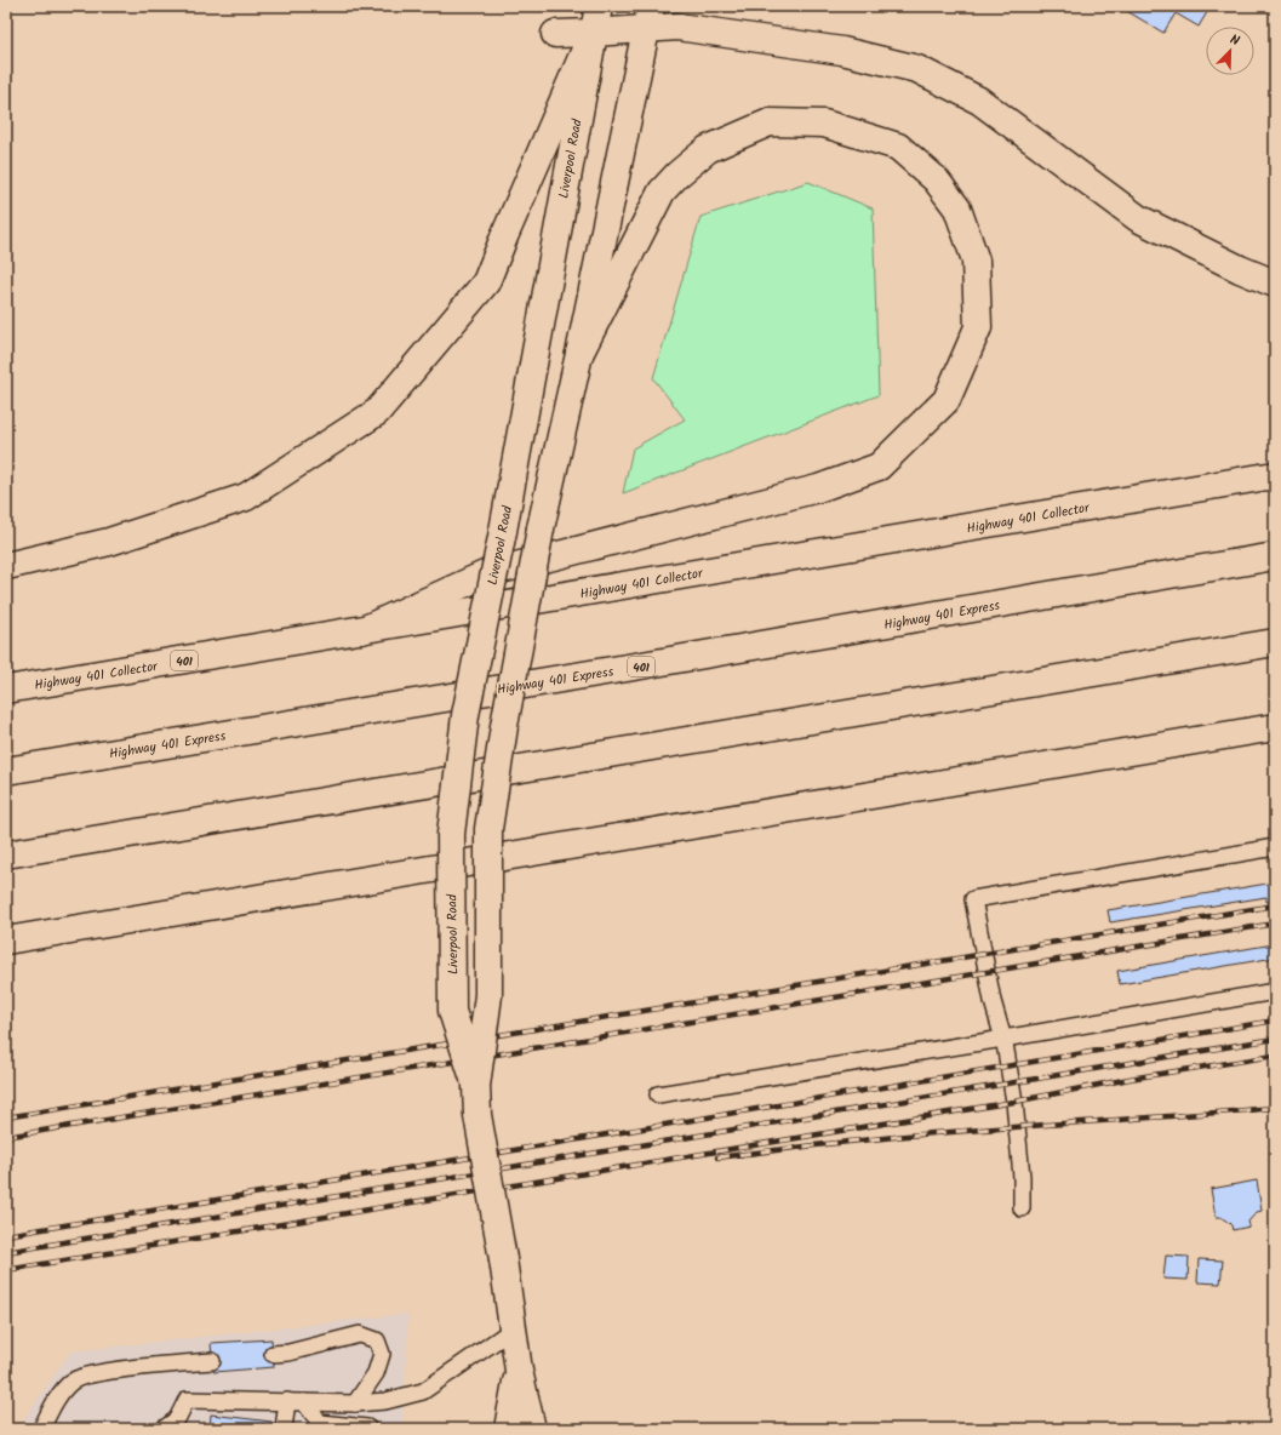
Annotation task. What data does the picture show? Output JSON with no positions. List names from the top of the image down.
{
  "streets": {
    "main road": [
      "Liverpool Road",
      "Highway 401 Collector",
      "Highway 401 Express",
      "401"
    ]
  },
  "north": "top right"
}
